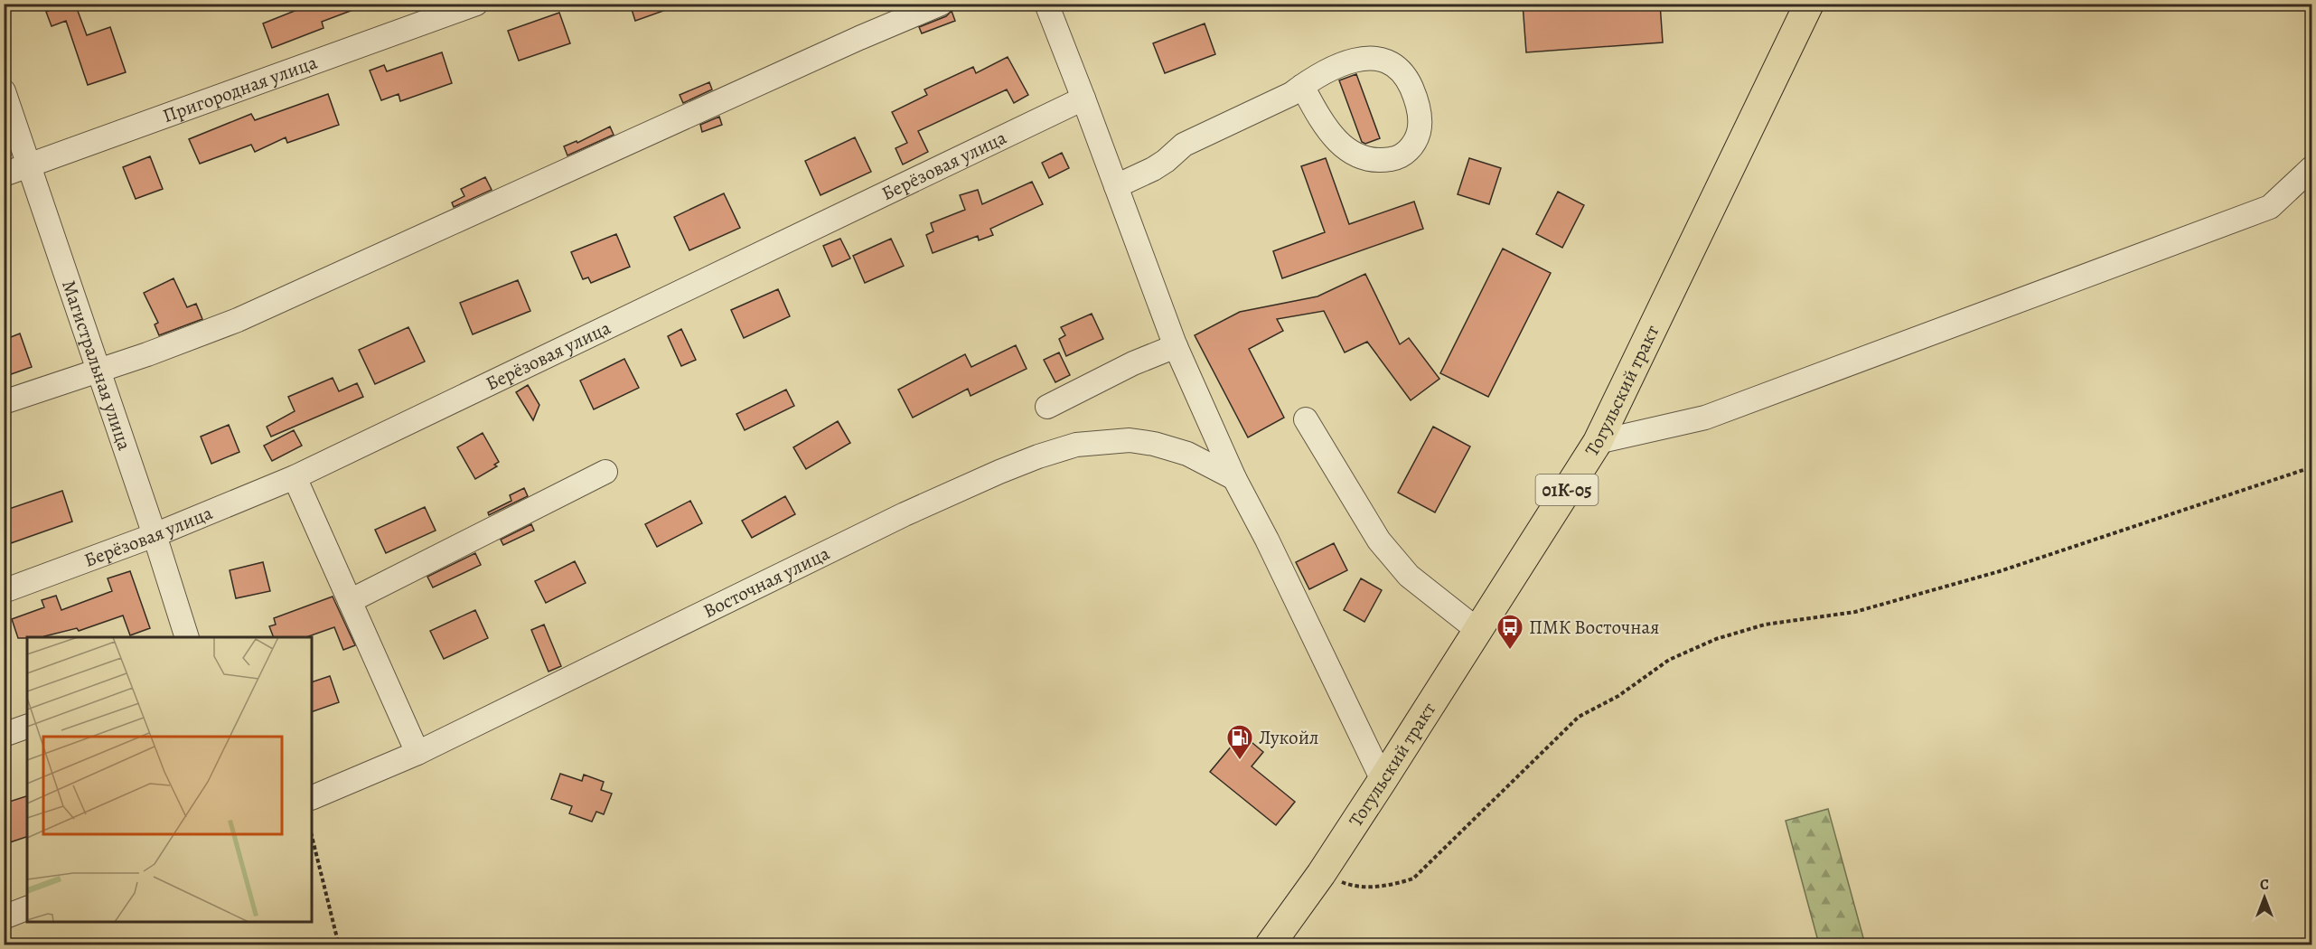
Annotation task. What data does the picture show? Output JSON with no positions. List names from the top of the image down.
{
  "streets": {
    "main road": ["Тогульский тракт", "01К-05"],
    "street": [
      "Пригородная улица",
      "Берёзовая улица",
      "Магистральная улица",
      "Восточная улица"
    ]
  },
  "crossings": [
    ["Пригородная улица", "Магистральная улица"],
    ["Берёзовая улица", "Магистральная улица"]
  ],
  "places": {
    "bus stop": ["ПМК Восточная"],
    "fuel station": ["Лукойл"]
  },
  "north": "top"
}
